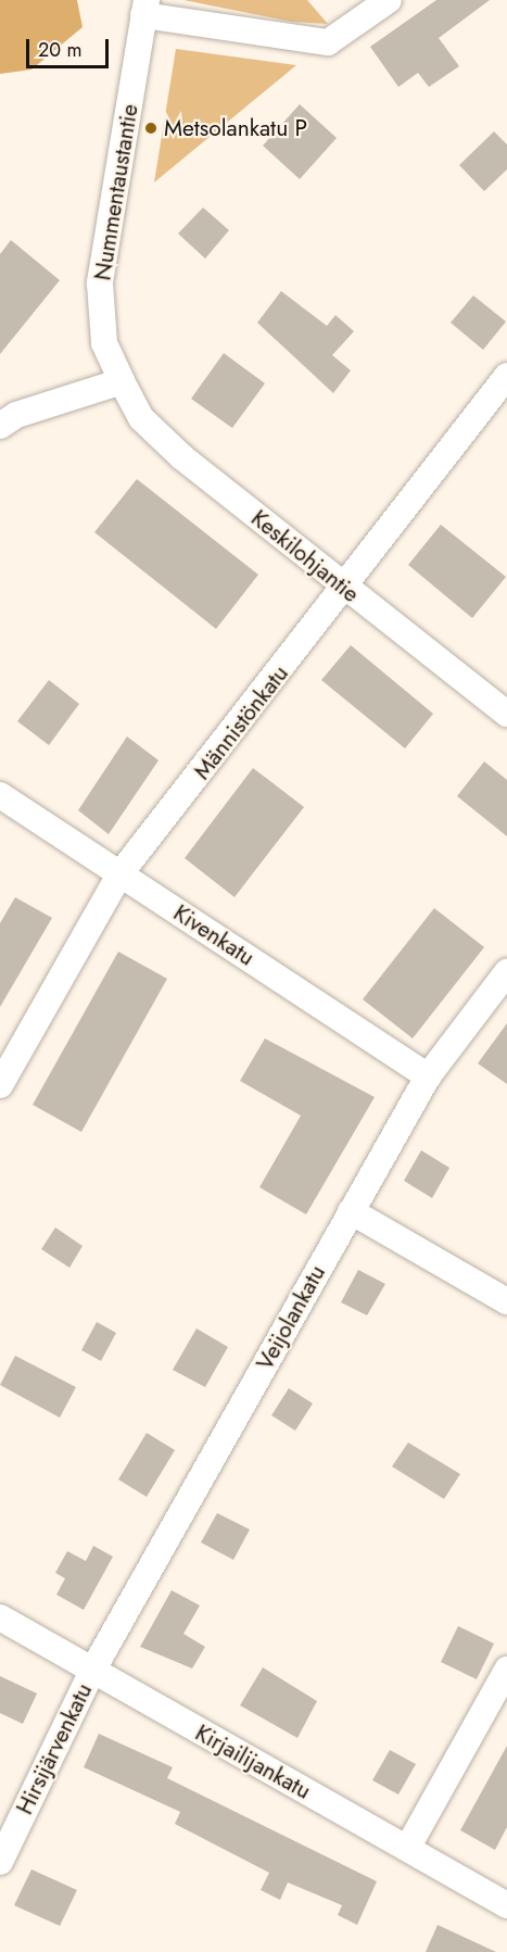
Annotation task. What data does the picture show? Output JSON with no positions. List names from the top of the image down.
{
  "streets": {
    "street": [
      "Nummentaustantie",
      "Keskilohjantie",
      "Männistönkatu",
      "Kivenkatu",
      "Veijolankatu",
      "Hirsijärvenkatu",
      "Kirjailijankatu"
    ]
  },
  "crossings": [
    ["Nummentaustantie", "Keskilohjantie"],
    ["Keskilohjantie", "Männistönkatu"],
    ["Männistönkatu", "Kivenkatu"],
    ["Kivenkatu", "Veijolankatu"],
    ["Veijolankatu", "Hirsijärvenkatu"],
    ["Veijolankatu", "Kirjailijankatu"],
    ["Hirsijärvenkatu", "Kirjailijankatu"]
  ],
  "places": ["Metsolankatu P"],
  "scale_bar": "20 m"
}
